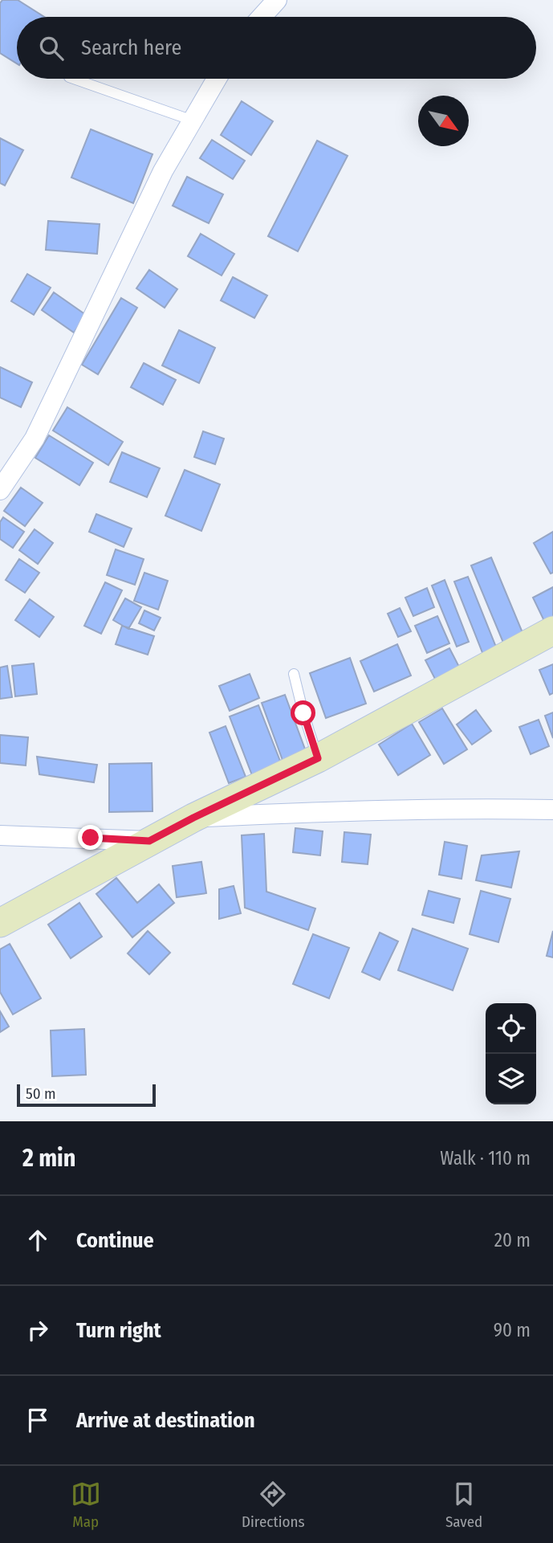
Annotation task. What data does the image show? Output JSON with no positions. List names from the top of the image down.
{
  "scale_bar": "50 m",
  "north": "bottom right",
  "page": {
    "search": "Search here",
    "scale": "50 m",
    "heading": ["2 min", "Walk · 110 m"],
    "list": [
      ["Continue", "20 m"],
      ["Turn right", "90 m"],
      "Arrive at destination"
    ],
    "nav": ["Map", "Directions", "Saved"]
  }
}
